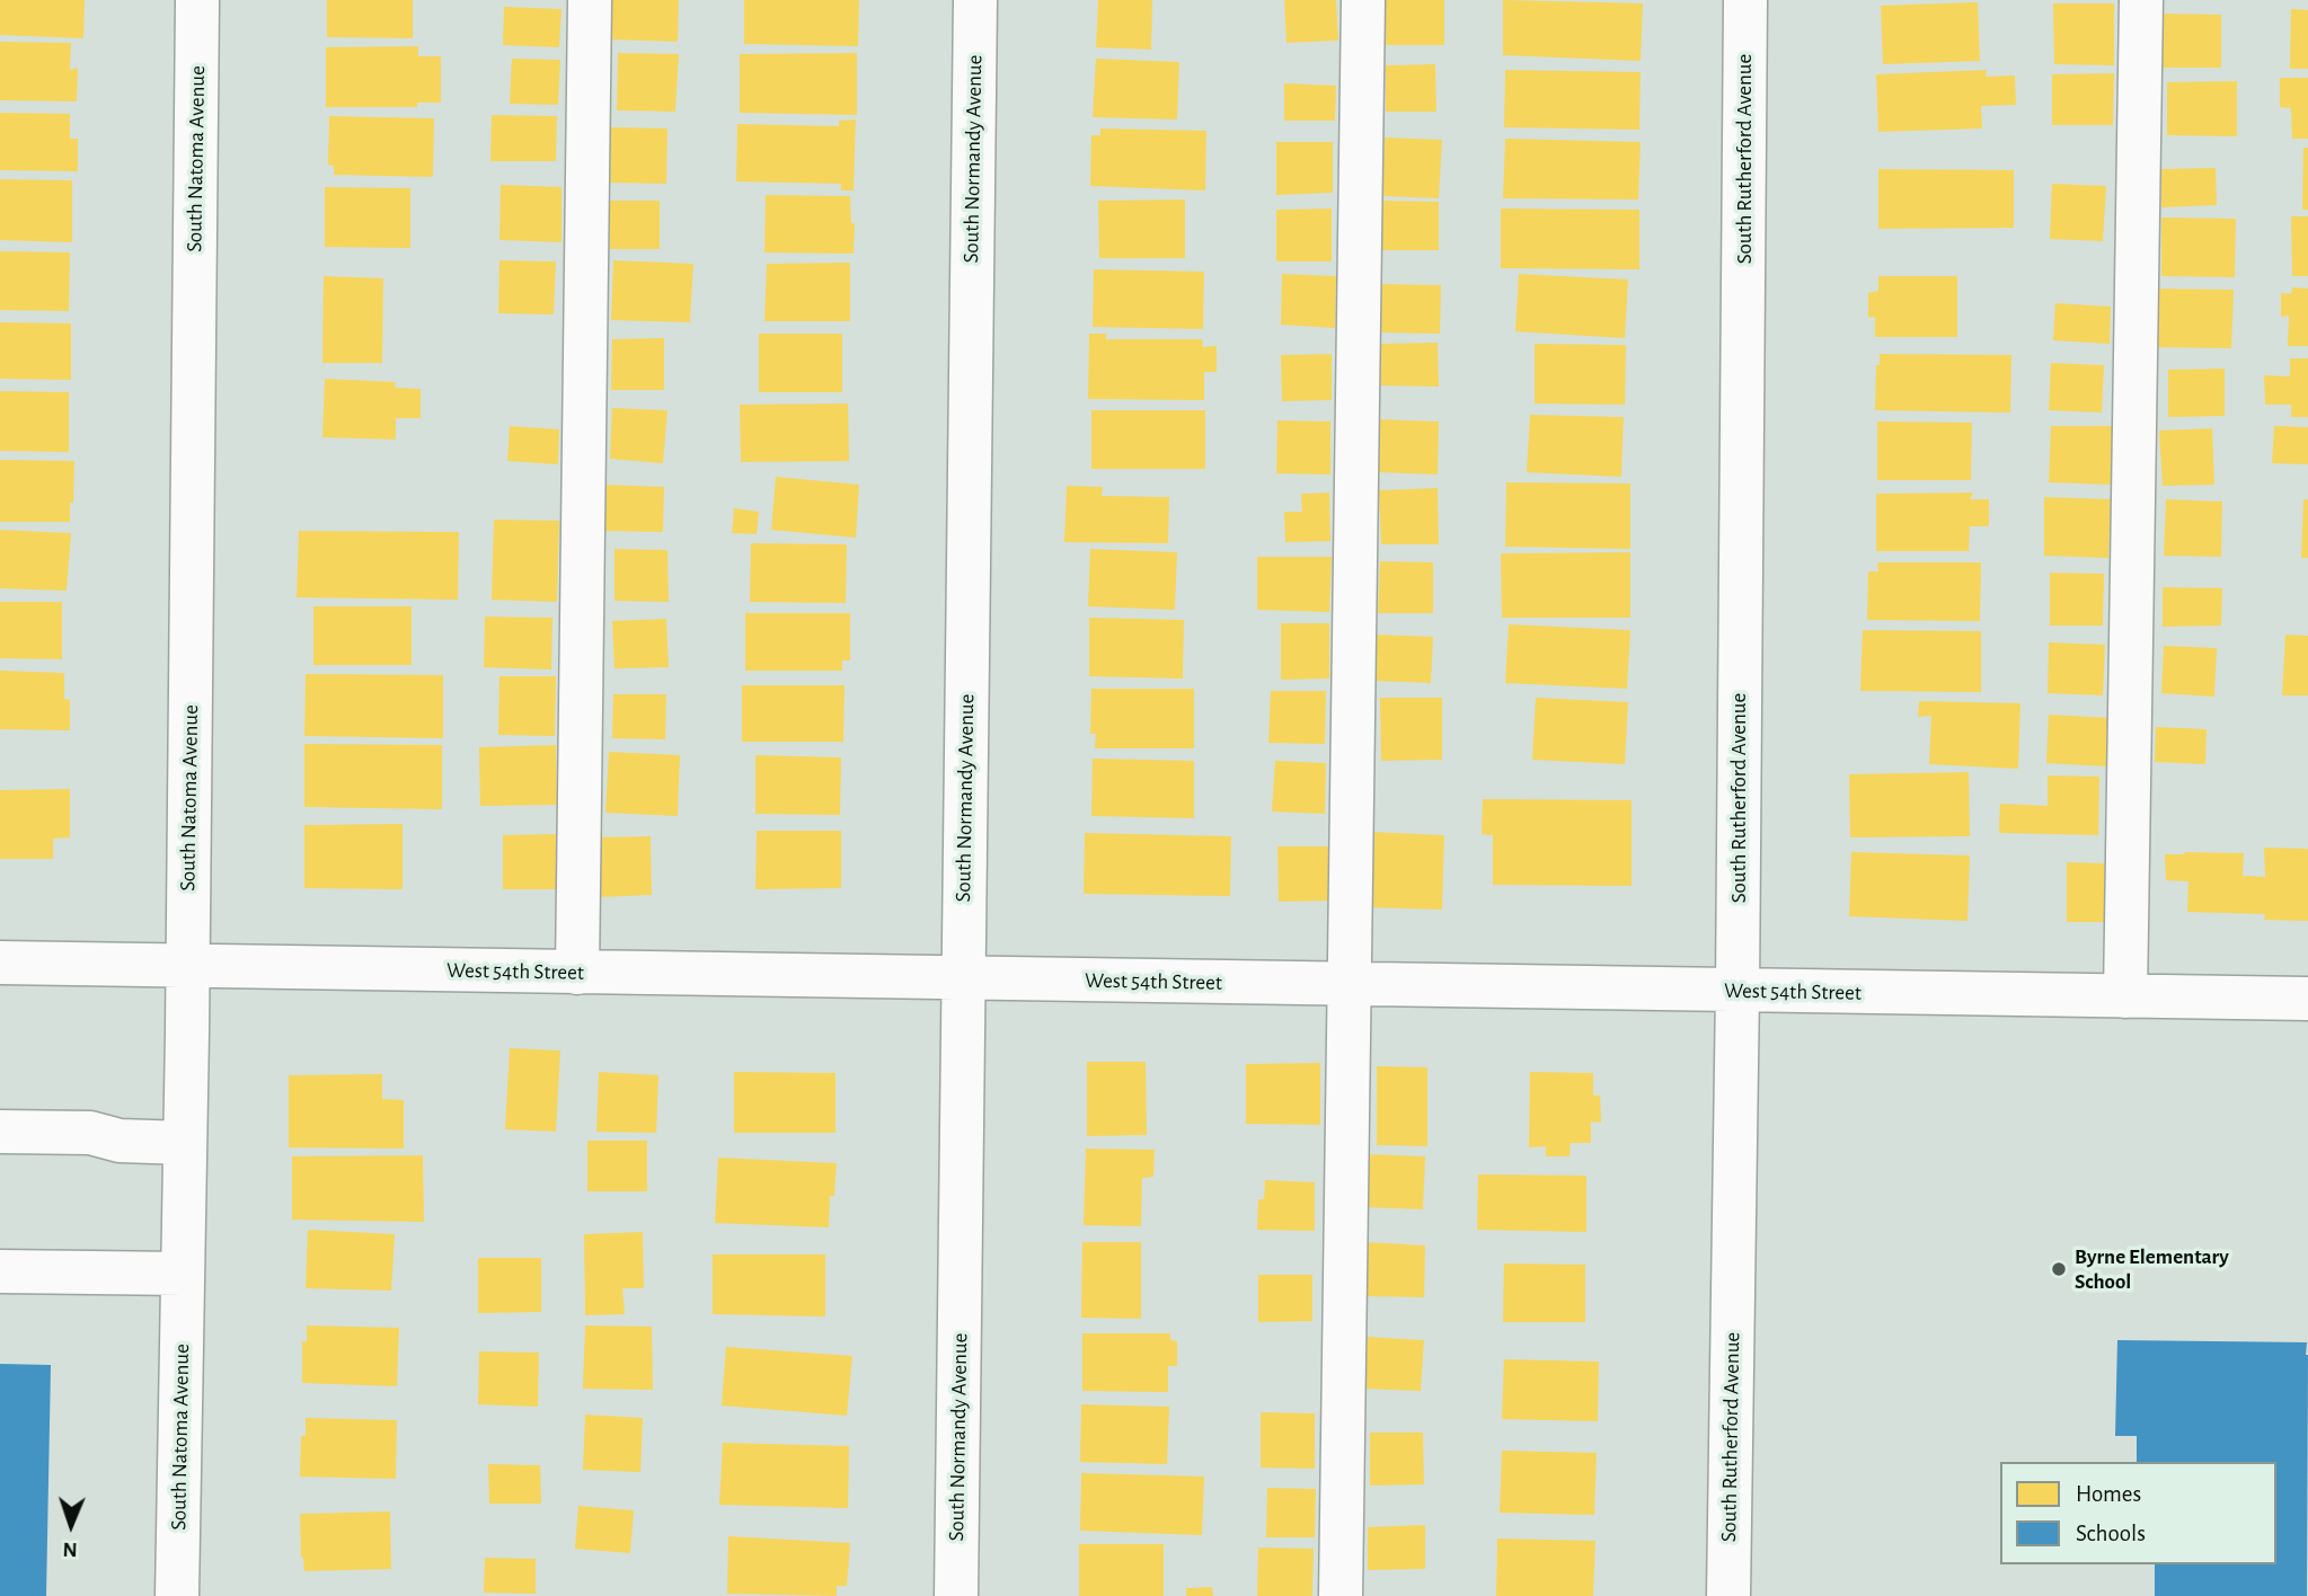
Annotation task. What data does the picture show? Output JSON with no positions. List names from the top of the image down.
{
  "streets": {
    "street": [
      "South Natoma Avenue",
      "South Normandy Avenue",
      "South Rutherford Avenue",
      "West 54th Street"
    ]
  },
  "crossings": [
    ["South Natoma Avenue", "West 54th Street"],
    ["South Normandy Avenue", "West 54th Street"],
    ["South Rutherford Avenue", "West 54th Street"]
  ],
  "places": ["Byrne Elementary School"],
  "legend": ["Homes", "Schools"],
  "north": "bottom"
}
